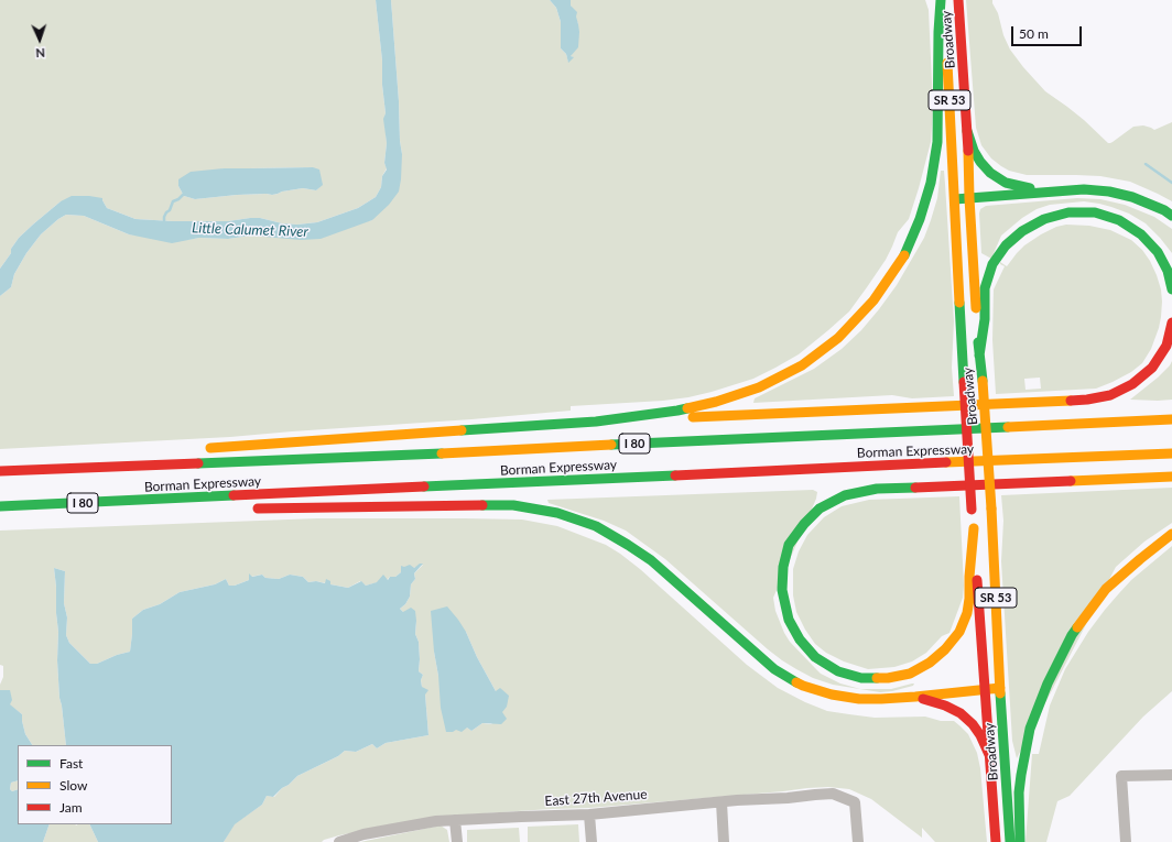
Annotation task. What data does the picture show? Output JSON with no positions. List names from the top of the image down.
{
  "streets": {
    "main road": [
      "Broadway",
      "SR 53",
      "I 80",
      "Borman Expressway"
    ],
    "street": ["East 27th Avenue"]
  },
  "water": ["Little Calumet River"],
  "legend": ["Fast", "Slow", "Jam"],
  "scale_bar": "50 m",
  "north": "bottom"
}
